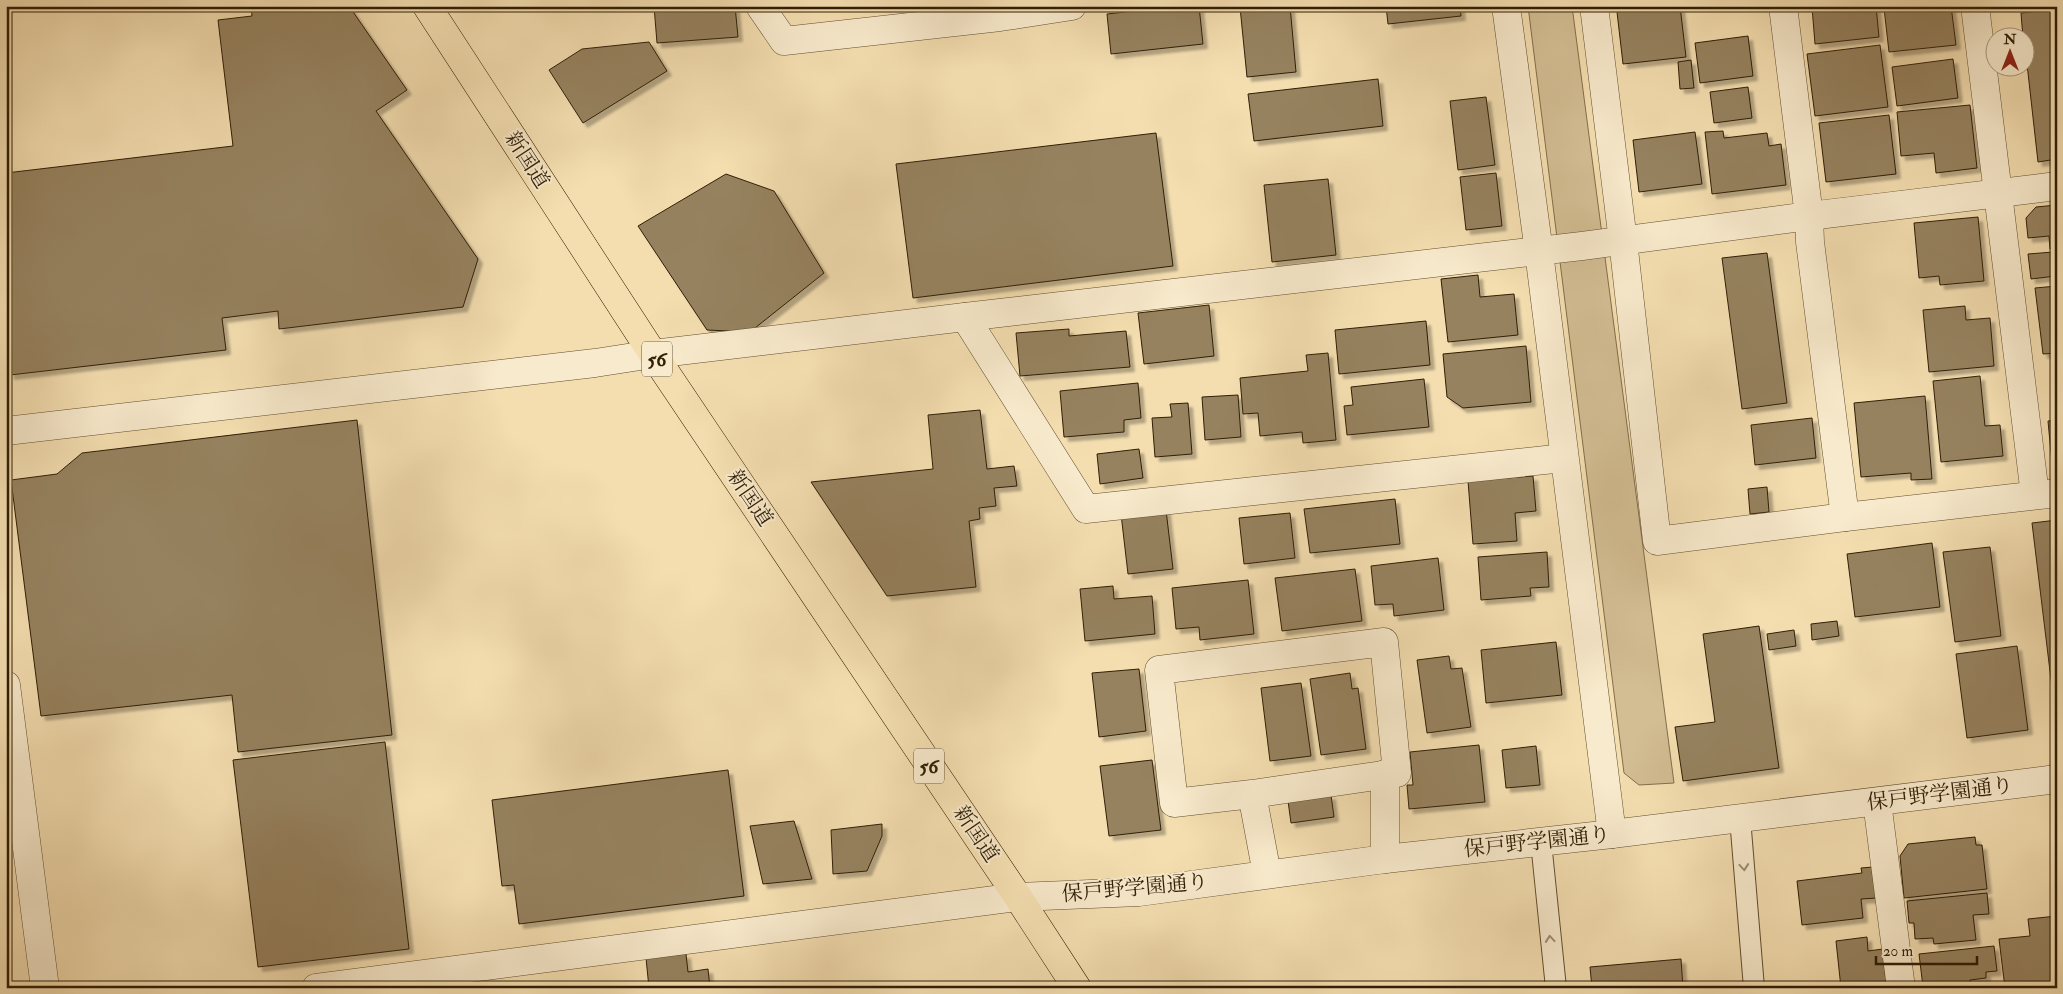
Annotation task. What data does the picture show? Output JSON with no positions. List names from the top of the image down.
{
  "streets": {
    "main road": ["新国道", "56"],
    "street": ["保戸野学園通り"]
  },
  "crossings": [
    ["新国道", "保戸野学園通り"]
  ],
  "scale_bar": "20 m",
  "north": "top"
}
